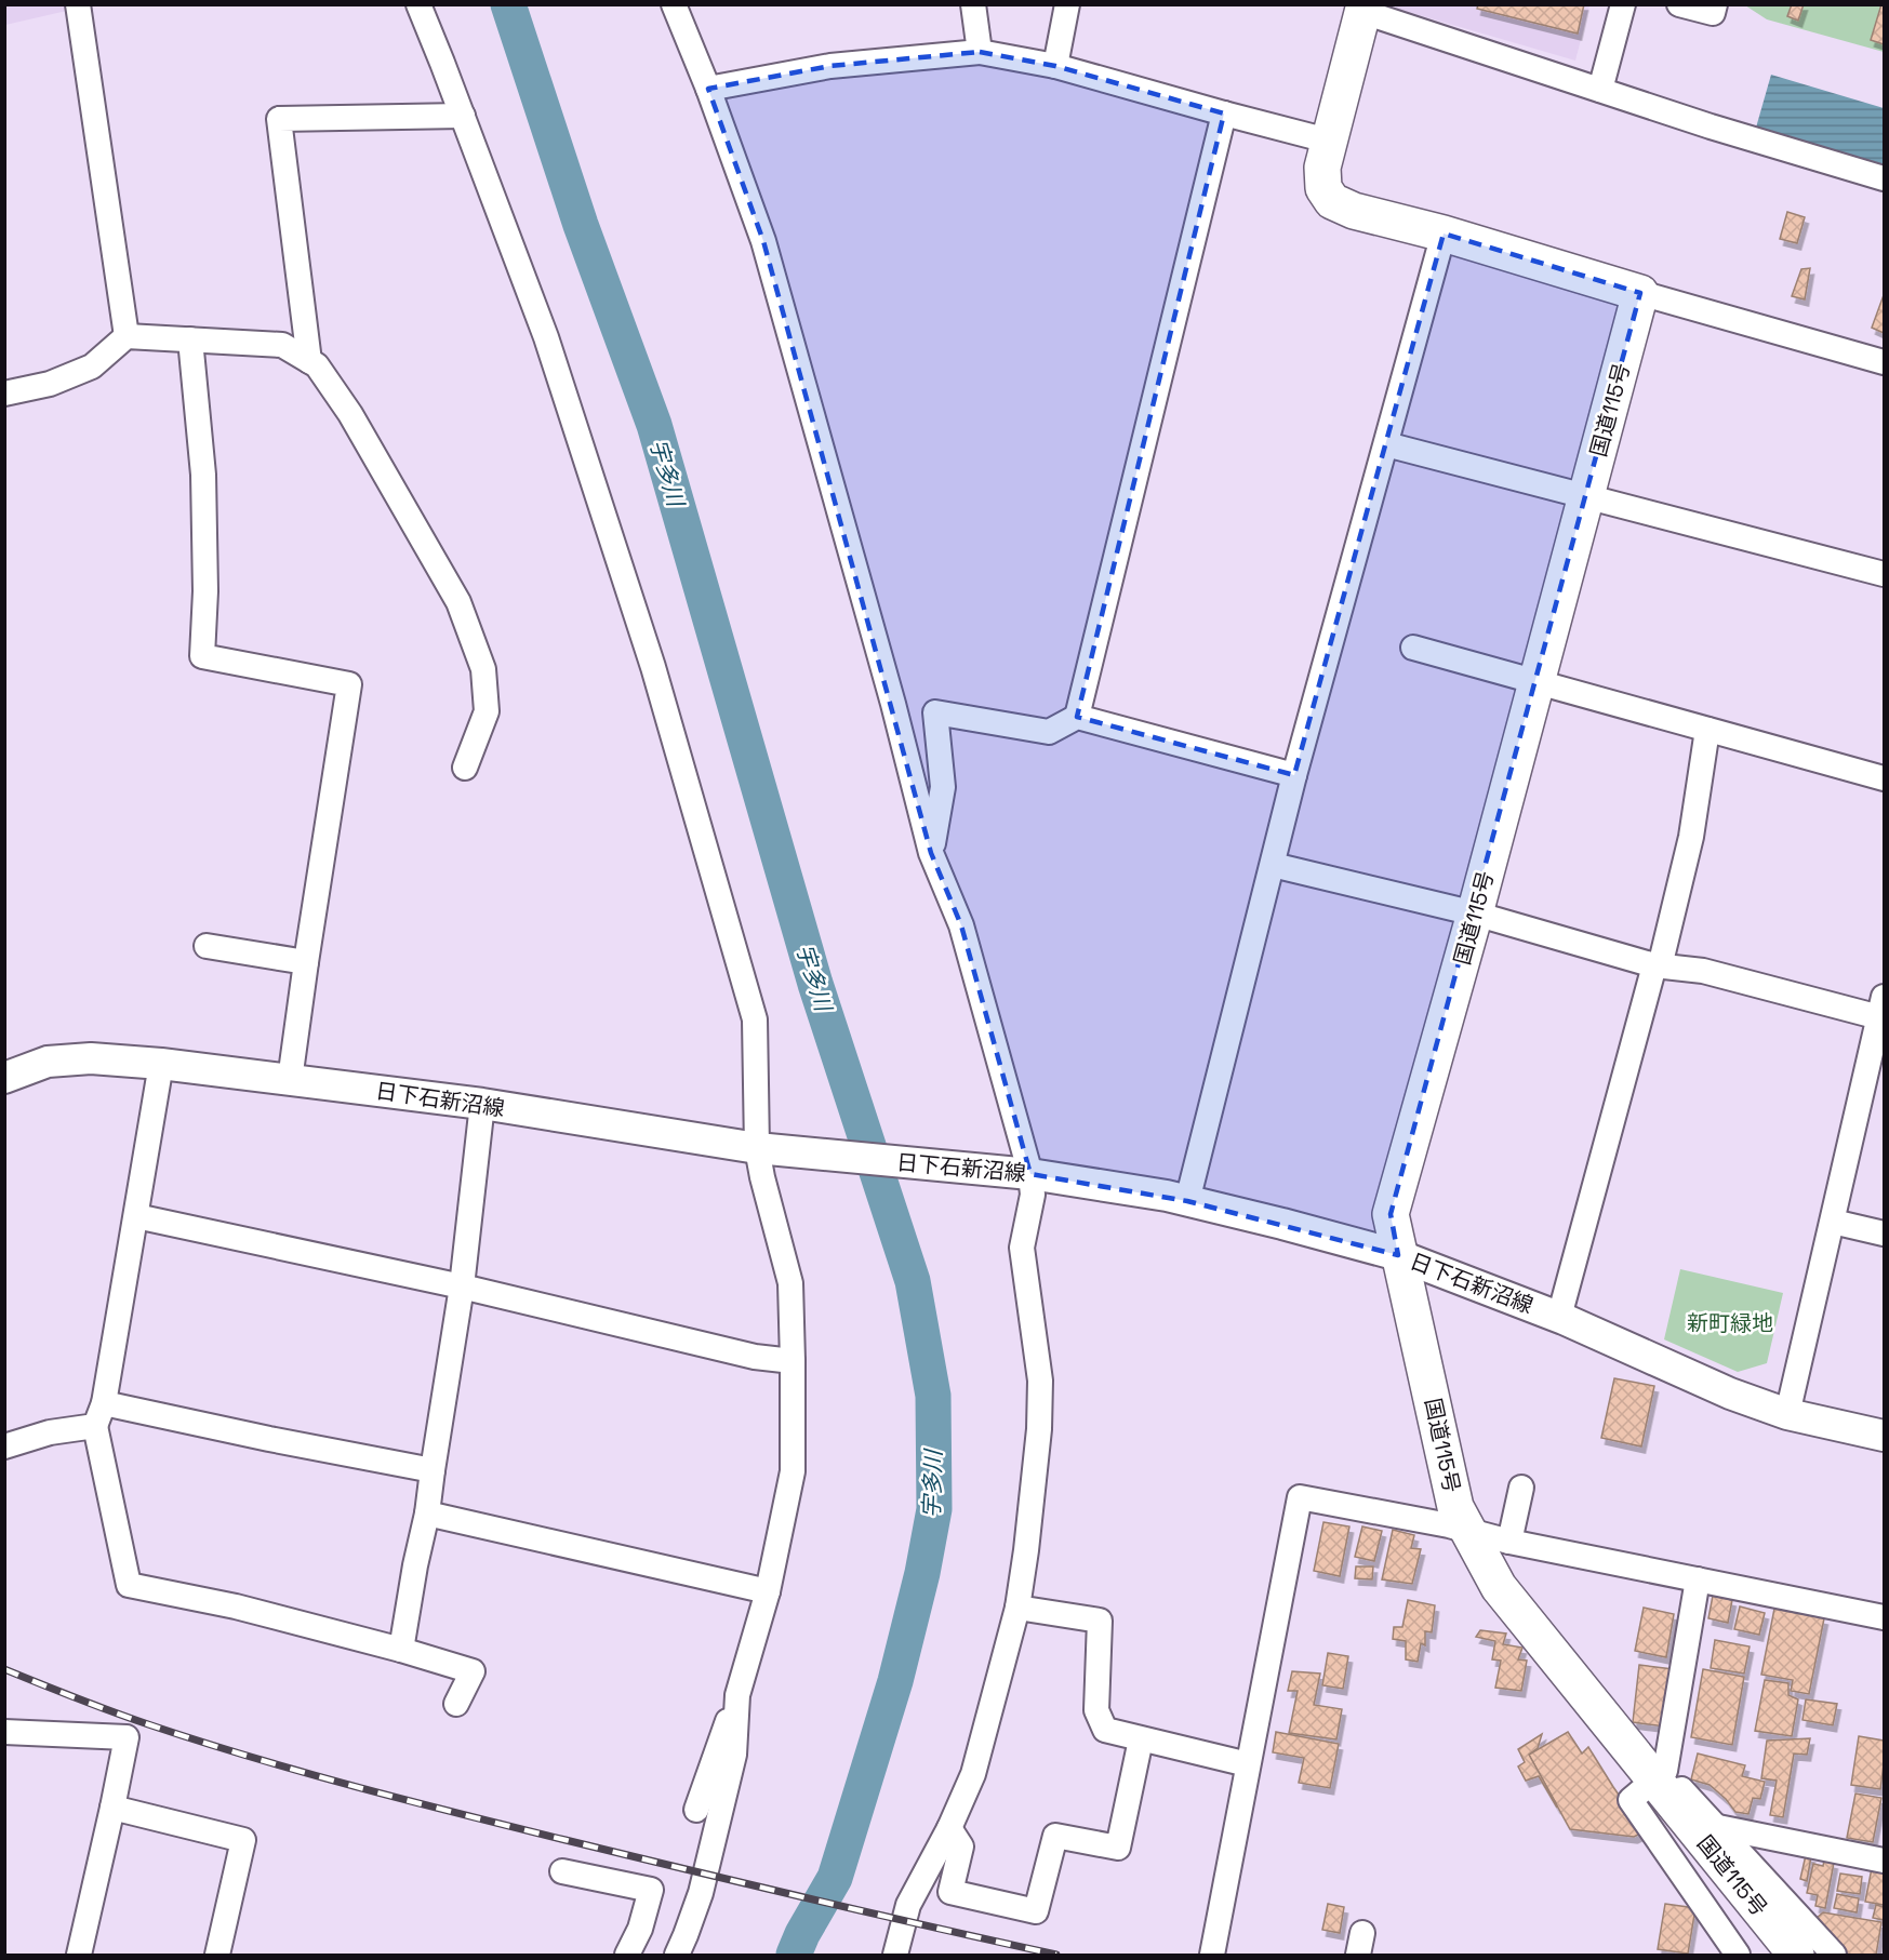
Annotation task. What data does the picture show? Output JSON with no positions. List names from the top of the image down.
{
  "streets": {
    "highway": ["国道115号"],
    "main road": ["日下石新沼線"]
  },
  "crossings": [
    ["国道115号", "日下石新沼線"]
  ],
  "water": ["宇多川"],
  "parks": ["新町緑地"]
}
